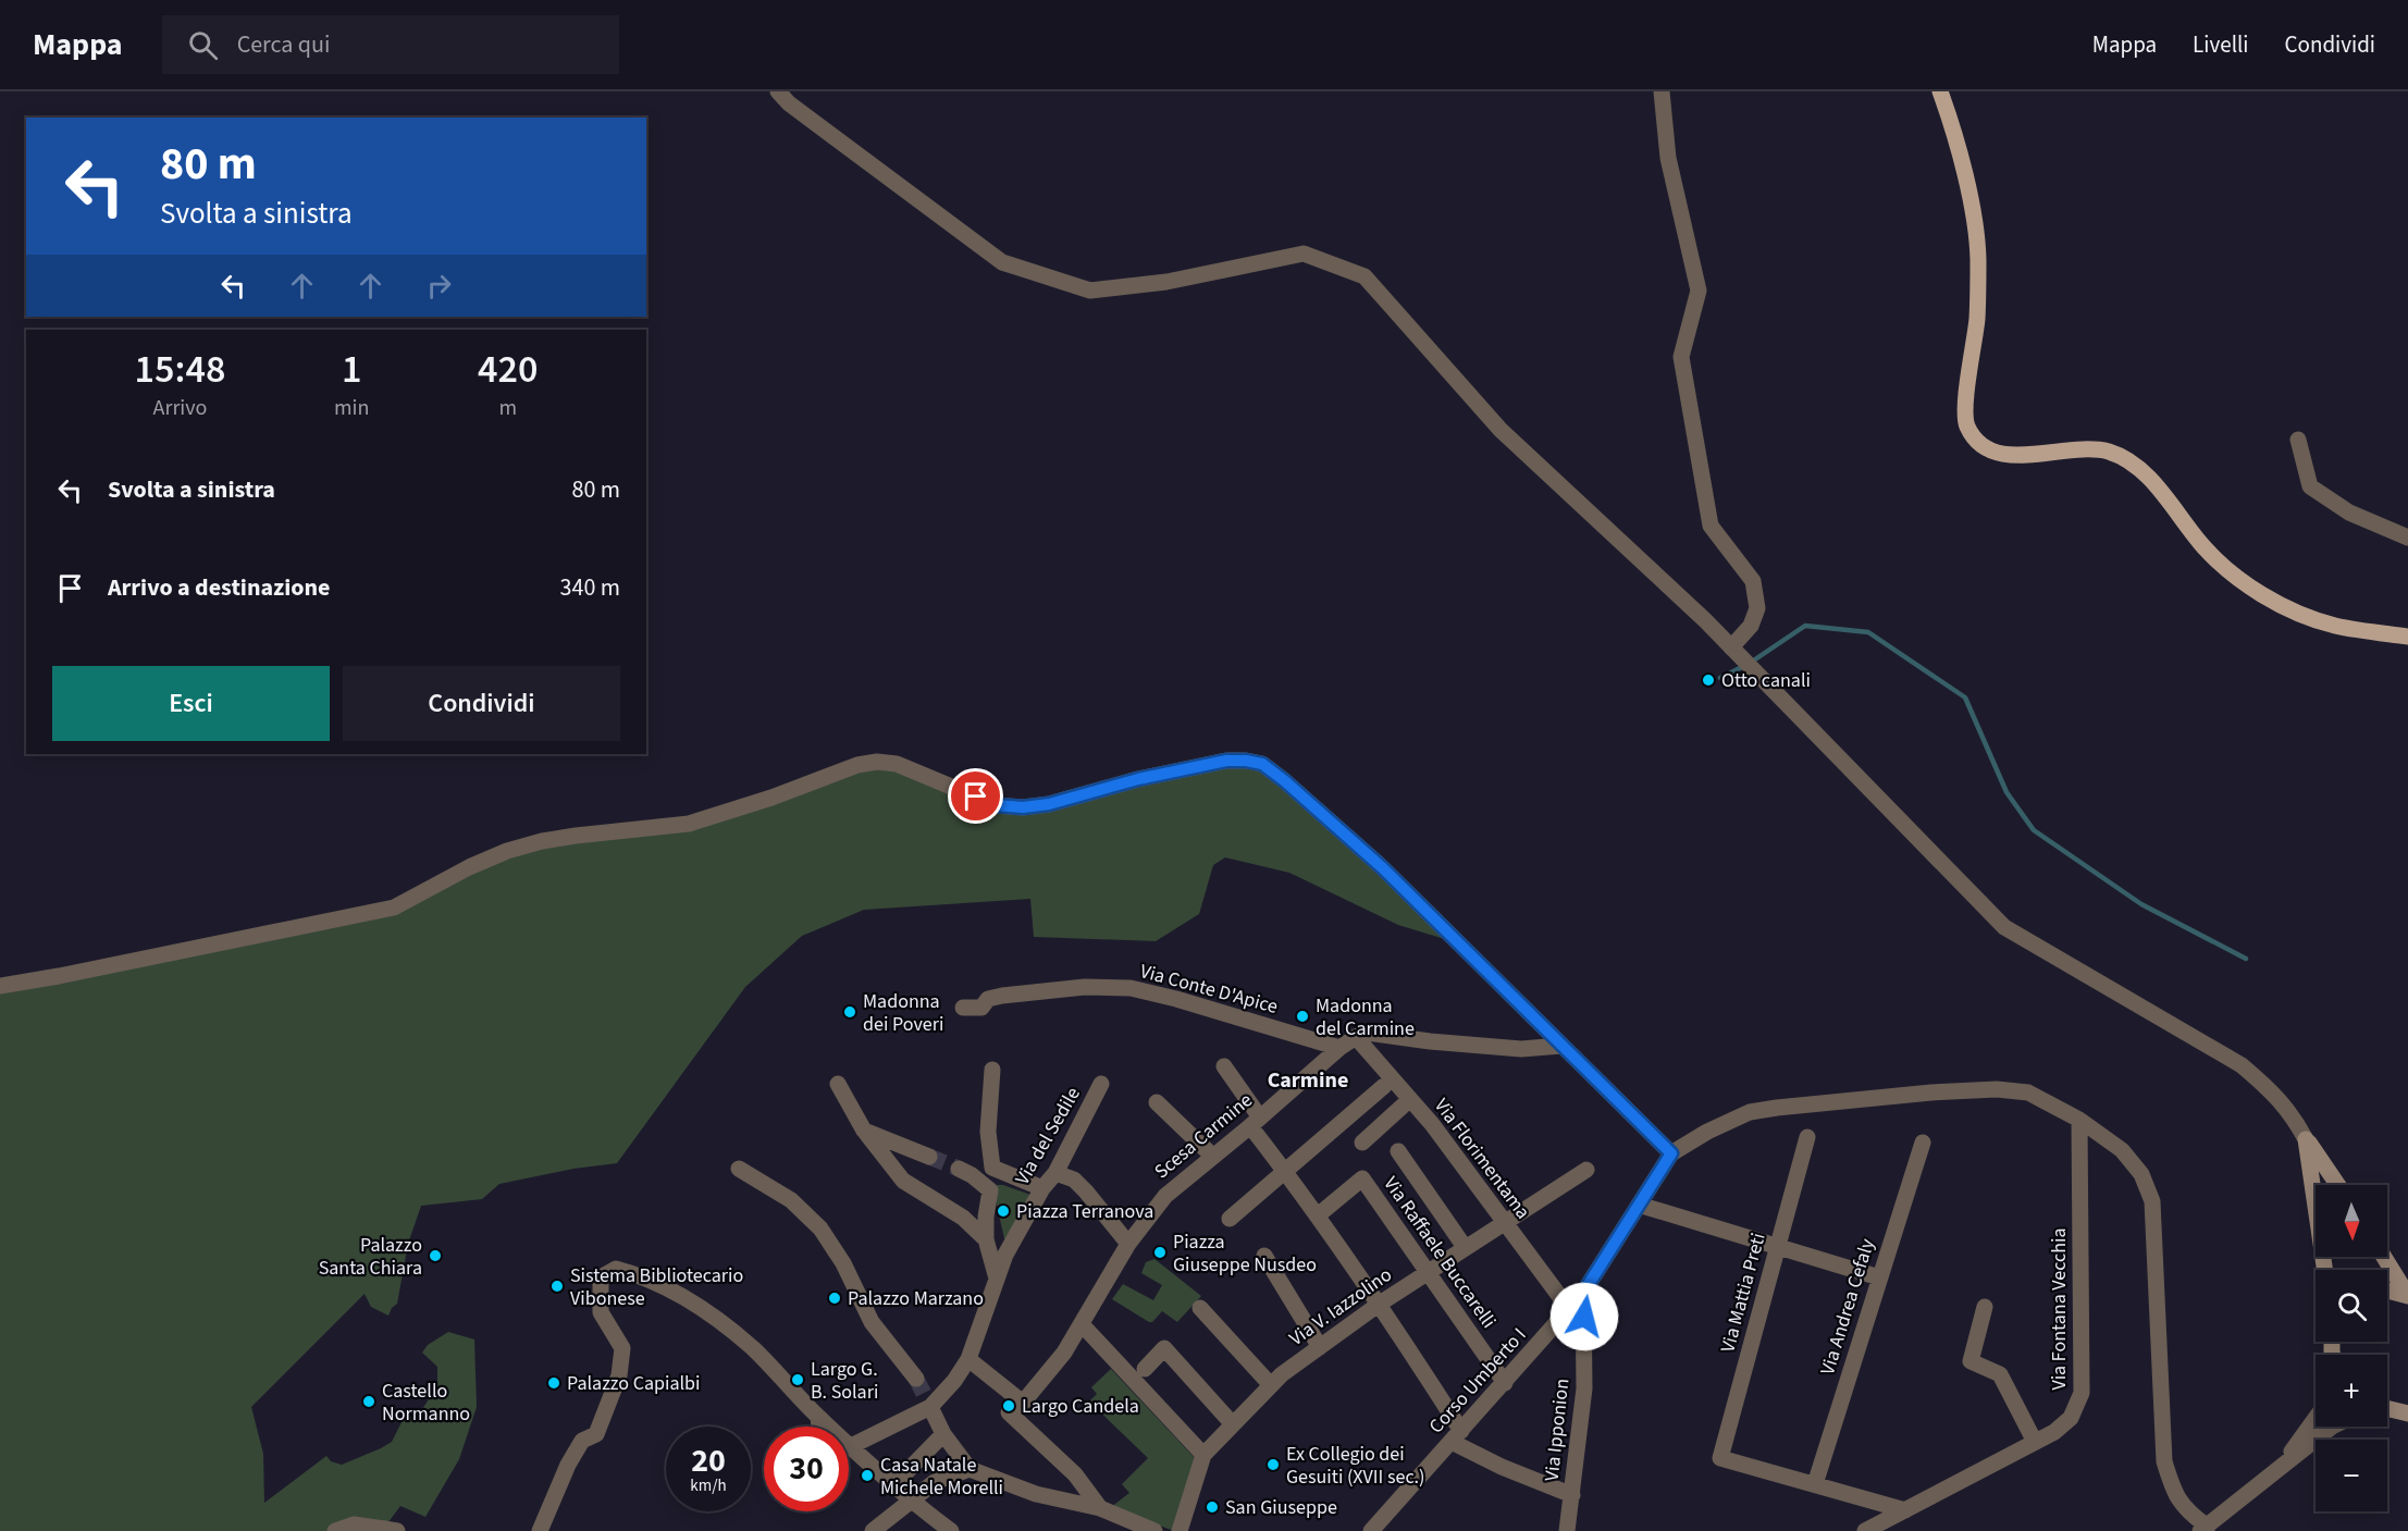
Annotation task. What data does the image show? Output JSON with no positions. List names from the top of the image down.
{
  "streets": {
    "street": [
      "Via Conte D'Apice",
      "Via del Sedile",
      "Scesa Carmine",
      "Via Florimentama",
      "Via Raffaele Buccarelli",
      "Via Mattia Preti",
      "Via V. Iazzolino",
      "Via Andrea Cefaly",
      "Via Fontana Vecchia",
      "Corso Umberto I",
      "Via Ipponion"
    ]
  },
  "crossings": [
    ["Via Conte D'Apice", "Scesa Carmine"],
    ["Scesa Carmine", "Via Florimentama"],
    ["Via Florimentama", "Via V. Iazzolino"],
    ["Via Florimentama", "Corso Umberto I"],
    ["Via Raffaele Buccarelli", "Via V. Iazzolino"],
    ["Via Raffaele Buccarelli", "Corso Umberto I"],
    ["Via Mattia Preti", "Via Andrea Cefaly"],
    ["Corso Umberto I", "Via Ipponion"]
  ],
  "districts": ["Carmine"],
  "places": [
    "Otto canali",
    "Madonna dei Poveri",
    "Madonna del Carmine",
    "Piazza Terranova",
    "Piazza Giuseppe Nusdeo",
    "Palazzo Santa Chiara",
    "Sistema Bibliotecario Vibonese",
    "Palazzo Marzano",
    "Largo G. B. Solari",
    "Palazzo Capialbi",
    "Castello Normanno",
    "Largo Candela",
    "Ex Collegio dei Gesuiti (XVII sec.)",
    "Casa Natale Michele Morelli",
    "San Giuseppe"
  ],
  "north": "bottom",
  "page": {
    "header": "Mappa",
    "search": "Cerca qui",
    "nav": ["Mappa", "Livelli", "Condividi"],
    "turn": ["80 m", "Svolta a sinistra"],
    "eta": [
      "15:48",
      "Arrivo",
      "1",
      "min",
      "420",
      "m"
    ],
    "list": [
      {
        "name": "Svolta a sinistra",
        "value": "80 m"
      },
      {
        "name": "Arrivo a destinazione",
        "value": "340 m"
      }
    ],
    "buttons": ["Esci", "Condividi"],
    "map_buttons": ["+", "−"],
    "speed": "20 km/h",
    "limit": "30"
  }
}
